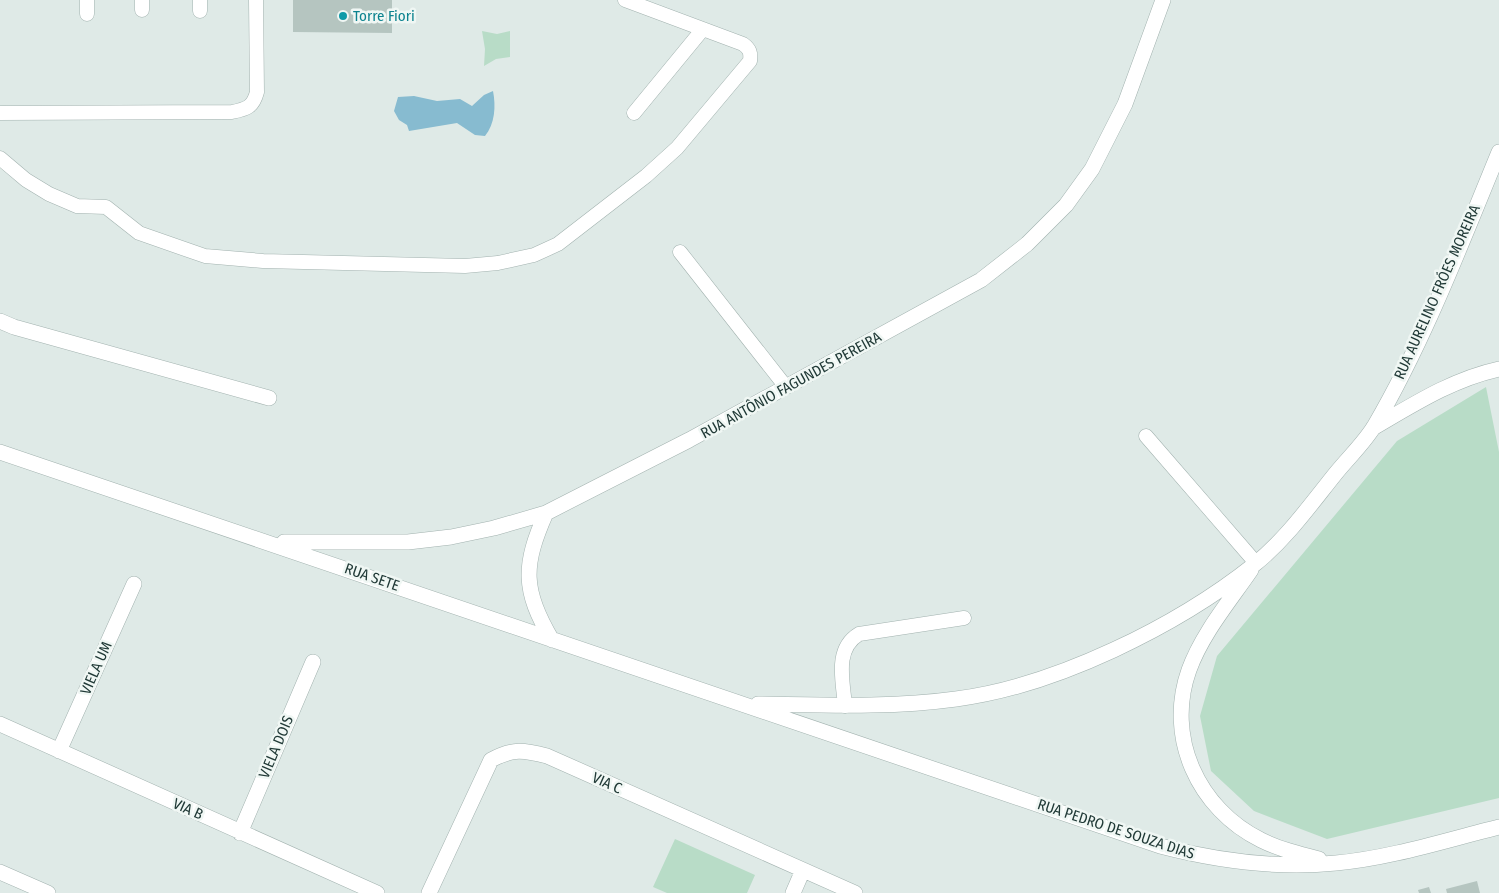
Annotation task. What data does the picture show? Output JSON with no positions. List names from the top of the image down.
{
  "streets": {
    "street": [
      "RUA AURELINO FRÓES MOREIRA",
      "RUA ANTÔNIO FAGUNDES PEREIRA",
      "RUA SETE",
      "VIELA UM",
      "VIELA DOIS",
      "VIA C",
      "VIA B",
      "RUA PEDRO DE SOUZA DIAS"
    ]
  },
  "crossings": [
    ["RUA AURELINO FRÓES MOREIRA", "RUA SETE"],
    ["RUA AURELINO FRÓES MOREIRA", "RUA PEDRO DE SOUZA DIAS"],
    ["RUA ANTÔNIO FAGUNDES PEREIRA", "RUA SETE"],
    ["RUA SETE", "RUA PEDRO DE SOUZA DIAS"],
    ["VIELA UM", "VIA B"],
    ["VIELA DOIS", "VIA B"]
  ],
  "places": ["Torre Fiori"]
}
